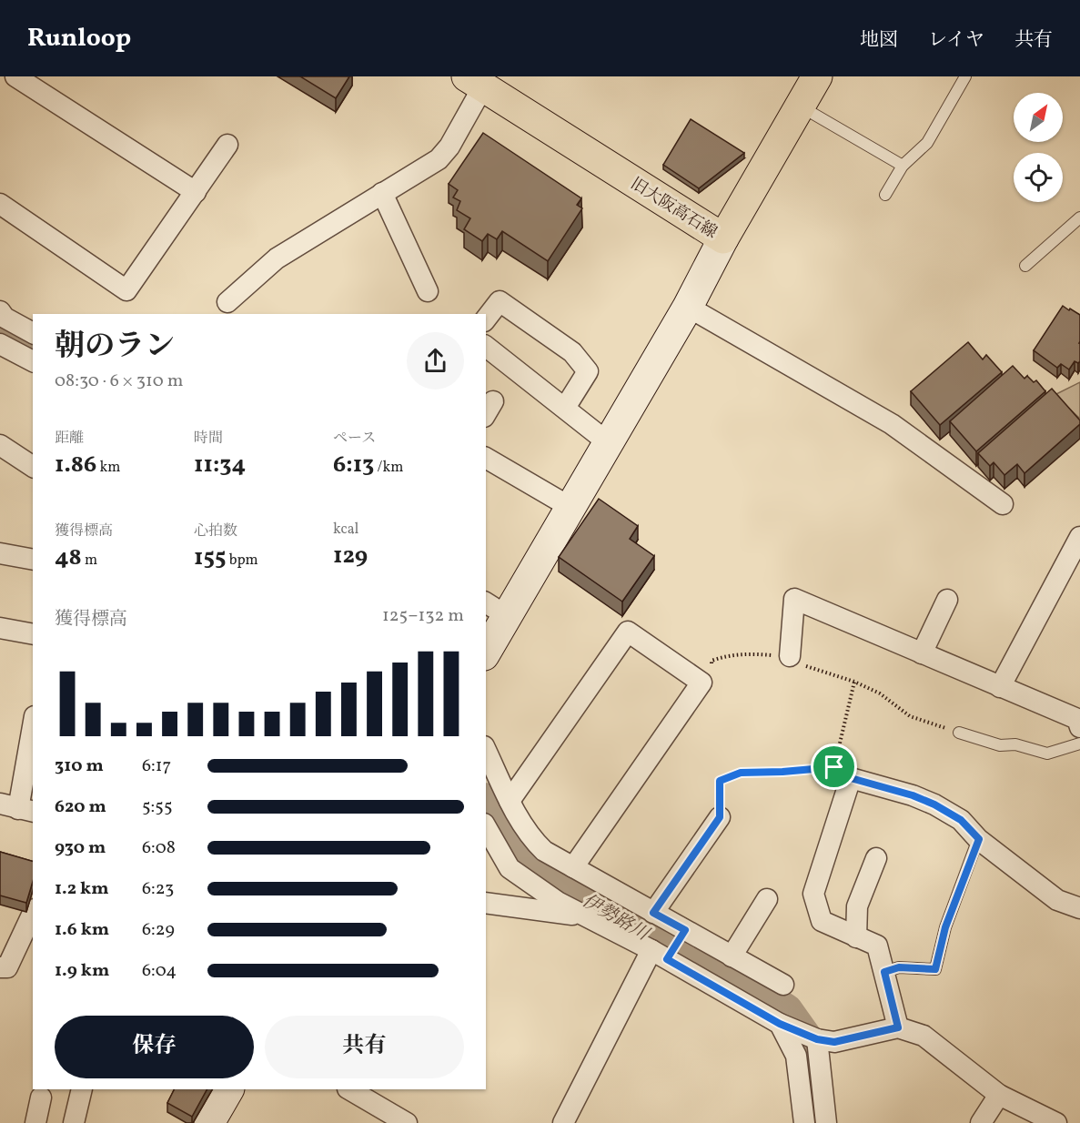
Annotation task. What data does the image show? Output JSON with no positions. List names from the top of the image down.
{
  "streets": {
    "main road": ["旧大阪高石線"]
  },
  "water": ["伊勢路川"],
  "north": "top right",
  "page": {
    "header": "Runloop",
    "nav": ["地図", "レイヤ", "共有"],
    "heading": ["朝のラン", "08:30 · 6 × 310 m"],
    "stats": [
      ["距離", "1.86 km"],
      ["時間", "11:34"],
      ["ペース", "6:13 /km"],
      ["獲得標高", "48 m"],
      ["心拍数", "155 bpm"],
      ["kcal", "129"]
    ],
    "chart": ["獲得標高", "125–132 m"],
    "list": [
      {
        "name": "310 m",
        "note": "6:17"
      },
      {
        "name": "620 m",
        "note": "5:55"
      },
      {
        "name": "930 m",
        "note": "6:08"
      },
      {
        "name": "1.2 km",
        "note": "6:23"
      },
      {
        "name": "1.6 km",
        "note": "6:29"
      },
      {
        "name": "1.9 km",
        "note": "6:04"
      }
    ],
    "buttons": ["保存", "共有"]
  }
}
